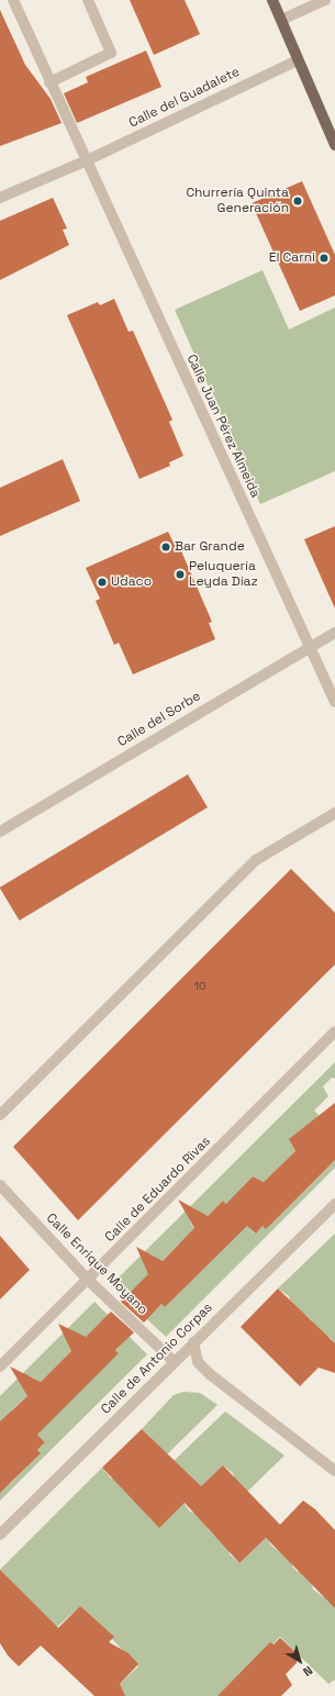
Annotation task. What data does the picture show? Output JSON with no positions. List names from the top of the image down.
{
  "streets": {
    "street": [
      "Calle del Guadalete",
      "Calle Juan Pérez Almeida",
      "Calle del Sorbe",
      "Calle de Eduardo Rivas",
      "Calle Enrique Moyano",
      "Calle de Antonio Corpas"
    ]
  },
  "crossings": [
    ["Calle del Guadalete", "Calle Juan Pérez Almeida"],
    ["Calle Juan Pérez Almeida", "Calle del Sorbe"],
    ["Calle de Eduardo Rivas", "Calle Enrique Moyano"],
    ["Calle Enrique Moyano", "Calle de Antonio Corpas"]
  ],
  "places": [
    "Churrería Quinta Generación",
    "El Carni",
    "Bar Grande",
    "Peluquería Leyda Díaz",
    "Udaco"
  ],
  "house_numbers": ["10"],
  "north": "bottom right"
}
